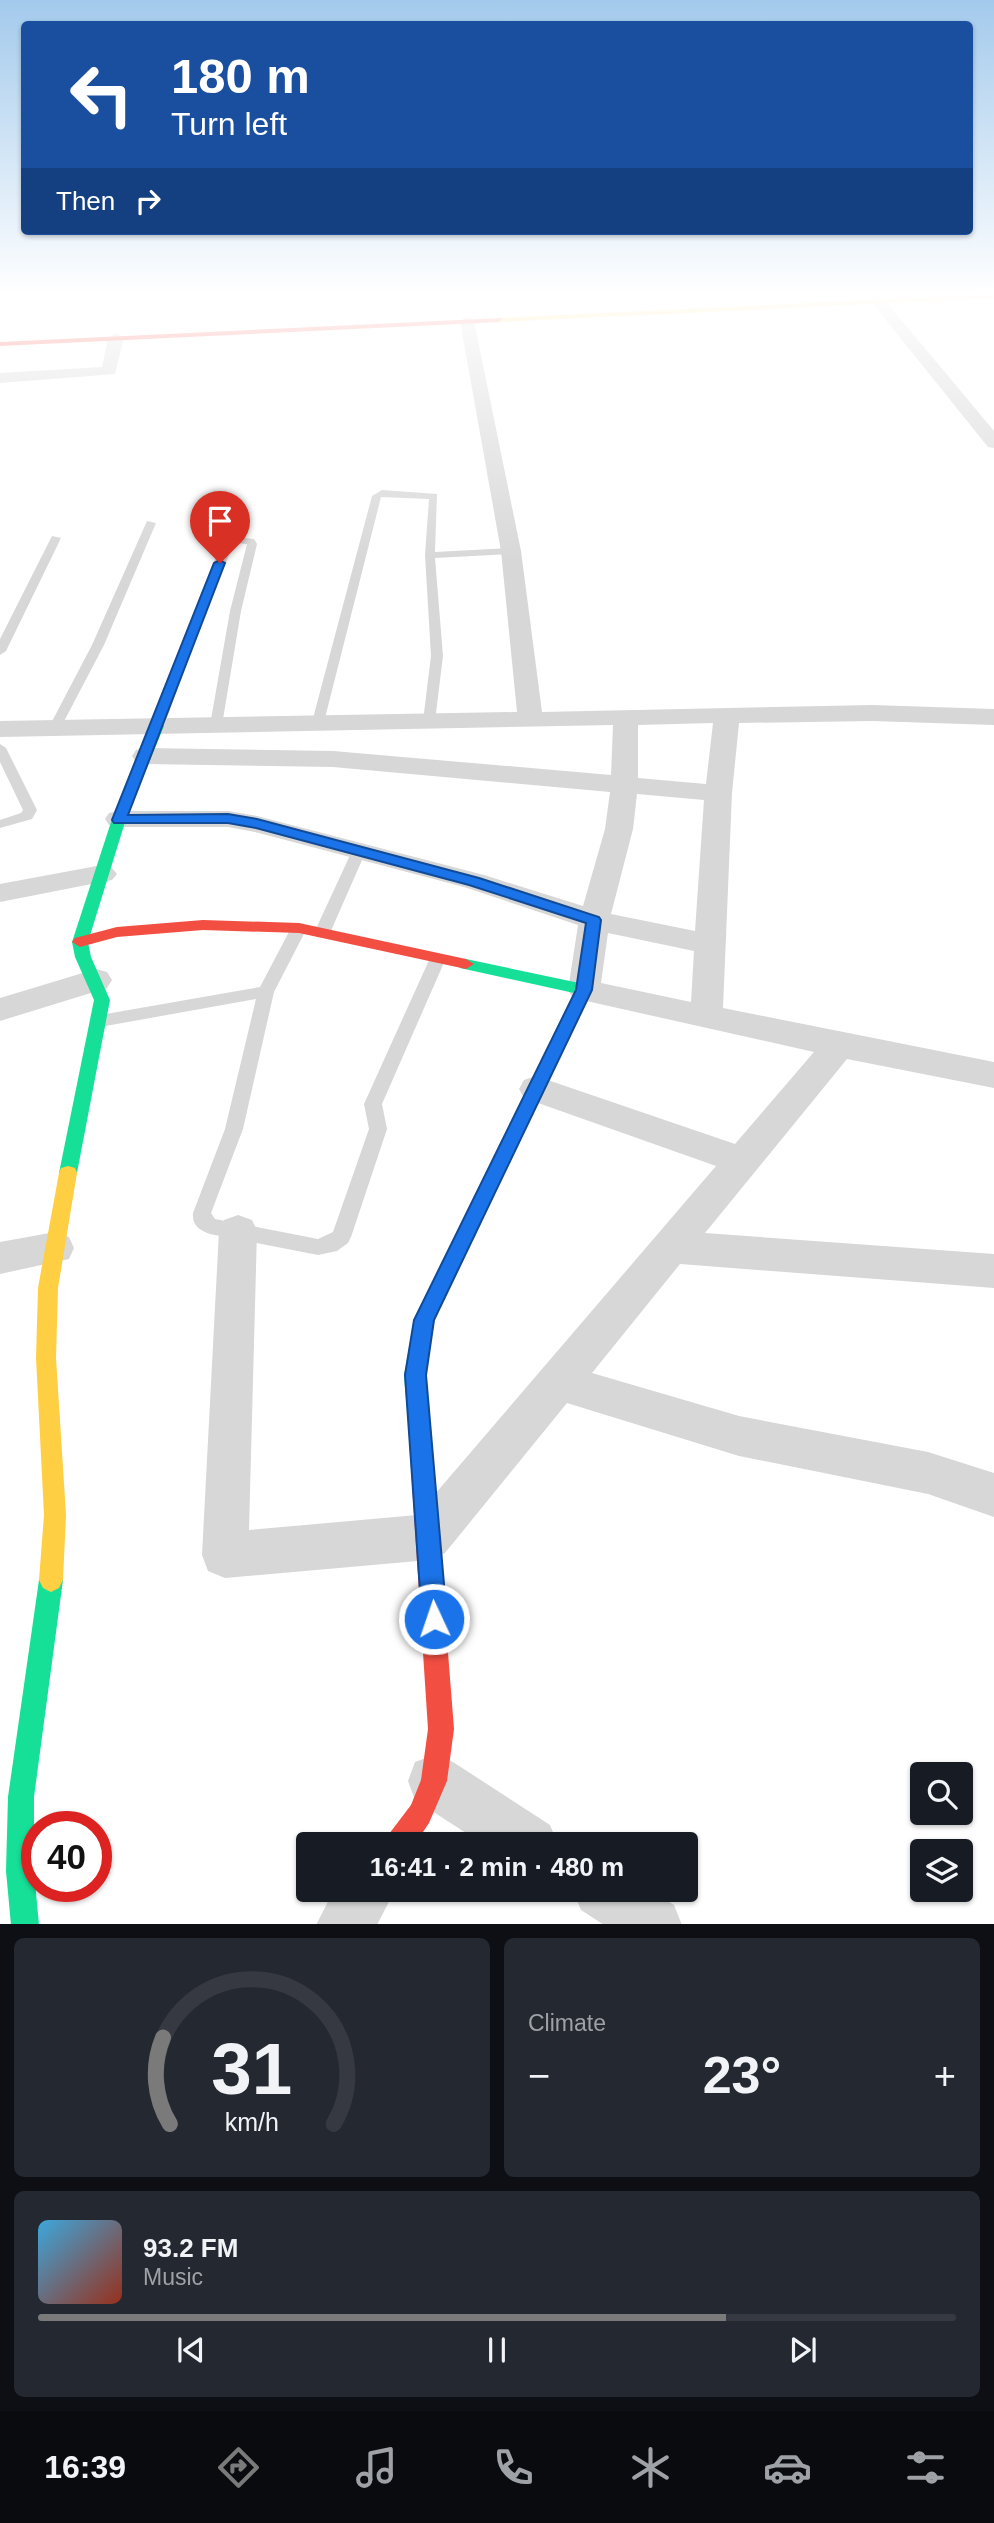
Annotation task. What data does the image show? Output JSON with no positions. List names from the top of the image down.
{
  "page": {
    "turn": ["180 m", "Turn left"],
    "then": "Then",
    "limit": "40",
    "trip": "16:41 · 2 min · 480 m",
    "tile": "Climate",
    "heat": ["−", "23°", "+"],
    "song": ["93.2 FM", "Music"],
    "tabs": "16:39",
    "gauge": ["31", "km/h"]
  }
}
